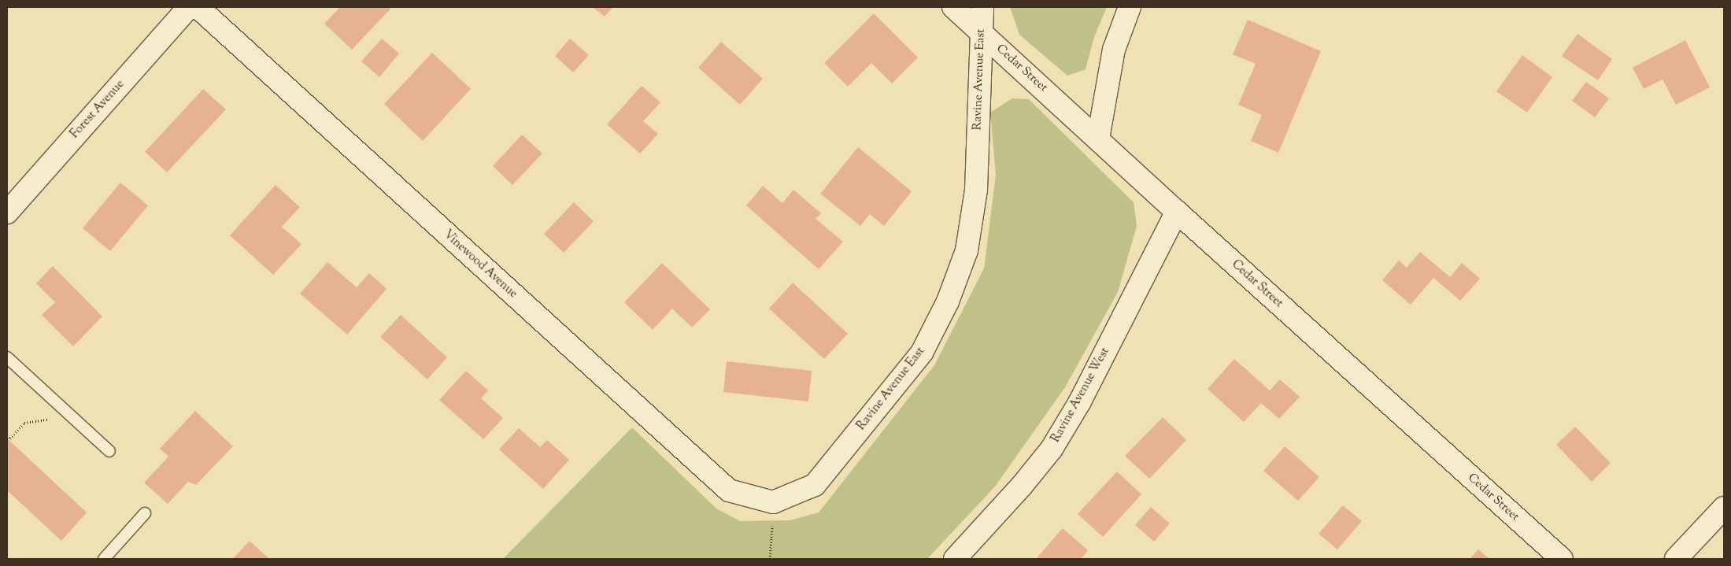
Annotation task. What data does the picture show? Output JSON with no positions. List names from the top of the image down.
{
  "streets": {
    "street": [
      "Cedar Street",
      "Ravine Avenue East",
      "Forest Avenue",
      "Vinewood Avenue",
      "Ravine Avenue West"
    ]
  },
  "crossings": [
    ["Cedar Street", "Ravine Avenue East"],
    ["Cedar Street", "Ravine Avenue West"],
    ["Ravine Avenue East", "Vinewood Avenue"]
  ]
}
